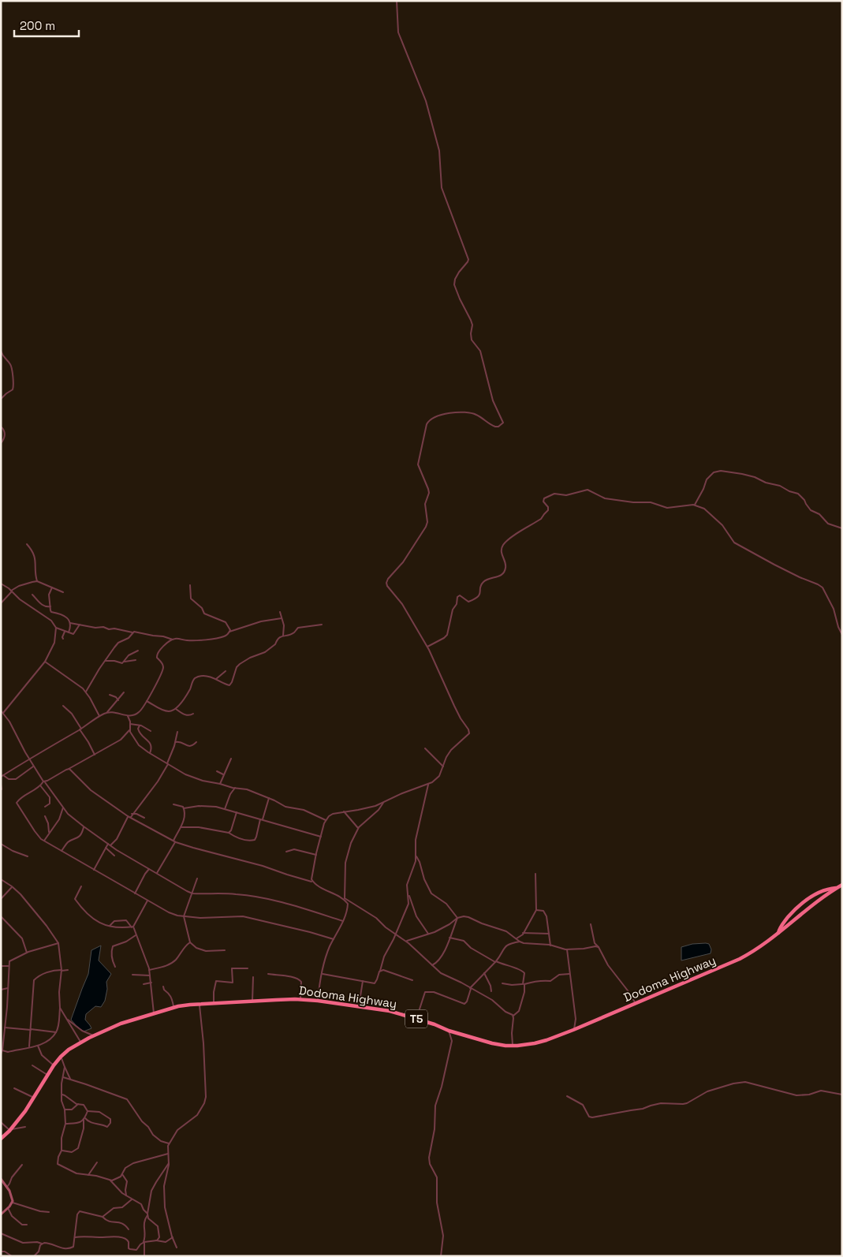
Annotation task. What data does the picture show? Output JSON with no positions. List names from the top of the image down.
{
  "streets": {
    "highway": ["Dodoma Highway", "T5"]
  },
  "scale_bar": "200 m"
}
